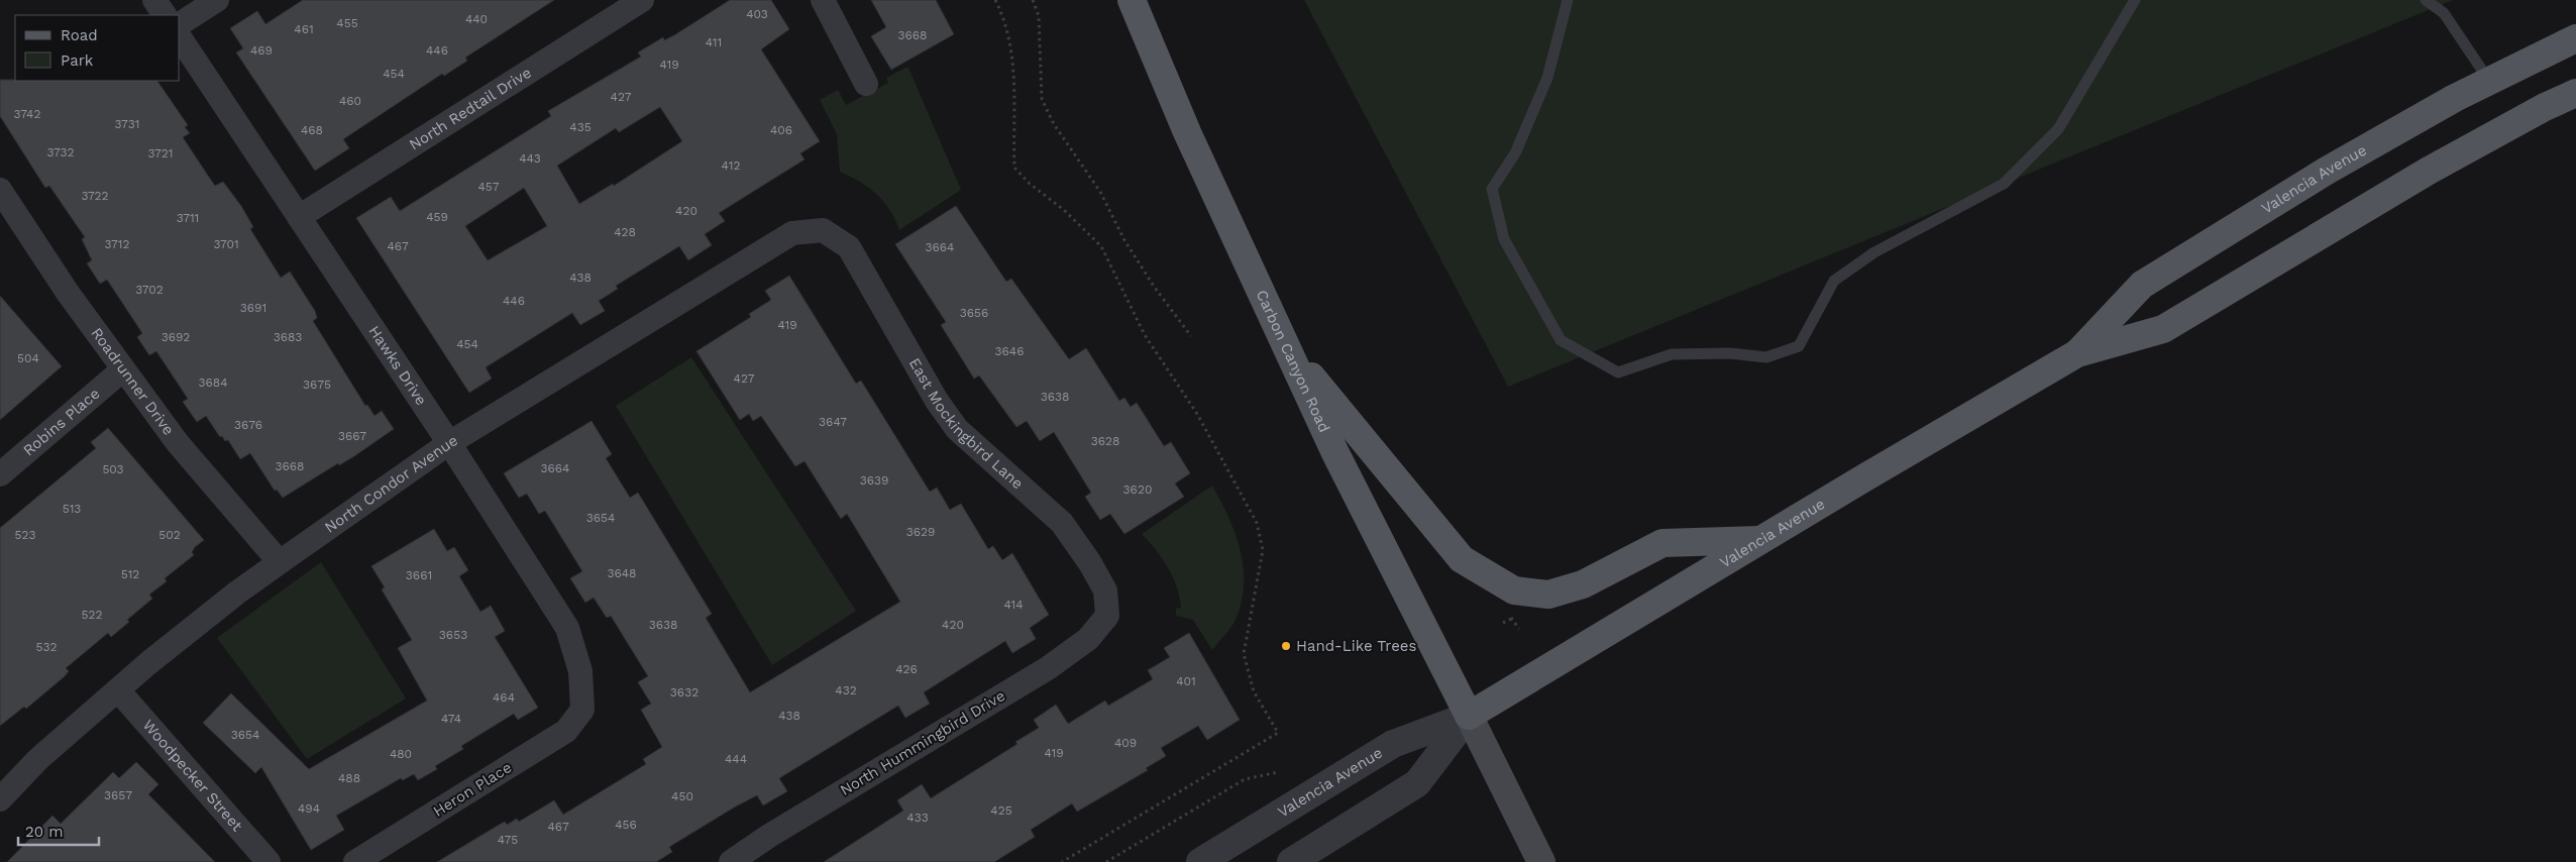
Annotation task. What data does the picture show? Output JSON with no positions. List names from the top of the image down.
{
  "streets": {
    "main road": ["Valencia Avenue", "Carbon Canyon Road"],
    "street": [
      "North Redtail Drive",
      "Hawks Drive",
      "Roadrunner Drive",
      "Robins Place",
      "East Mockingbird Lane",
      "North Condor Avenue",
      "North Hummingbird Drive",
      "Woodpecker Street",
      "Heron Place"
    ]
  },
  "crossings": [
    ["North Redtail Drive", "Hawks Drive"],
    ["Valencia Avenue", "Carbon Canyon Road"],
    ["Hawks Drive", "North Condor Avenue"],
    ["Hawks Drive", "Heron Place"],
    ["Roadrunner Drive", "Robins Place"],
    ["Roadrunner Drive", "North Condor Avenue"],
    ["East Mockingbird Lane", "North Condor Avenue"],
    ["East Mockingbird Lane", "North Hummingbird Drive"],
    ["North Condor Avenue", "Woodpecker Street"]
  ],
  "places": ["Hand-Like Trees"],
  "house_numbers": [
    "403",
    "440",
    "455",
    "461",
    "3668",
    "411",
    "469",
    "446",
    "419",
    "454",
    "427",
    "460",
    "3742",
    "3731",
    "435",
    "468",
    "406",
    "3732",
    "3721",
    "443",
    "412",
    "457",
    "3722",
    "420",
    "459",
    "3711",
    "428",
    "3712",
    "3701",
    "467",
    "3664",
    "438",
    "3702",
    "446",
    "3691",
    "3656",
    "419",
    "3692",
    "3683",
    "454",
    "3646",
    "504",
    "427",
    "3684",
    "3675",
    "3638",
    "3647",
    "3676",
    "3667",
    "3628",
    "3668",
    "3664",
    "503",
    "3639",
    "3620",
    "513",
    "3654",
    "3629",
    "523",
    "502",
    "3648",
    "512",
    "3661",
    "414",
    "522",
    "3638",
    "420",
    "3653",
    "532",
    "426",
    "401",
    "432",
    "3632",
    "464",
    "438",
    "474",
    "3654",
    "409",
    "419",
    "480",
    "444",
    "488",
    "3657",
    "450",
    "494",
    "425",
    "433",
    "456",
    "467",
    "475"
  ],
  "legend": ["Road", "Park"],
  "scale_bar": "20 m"
}
